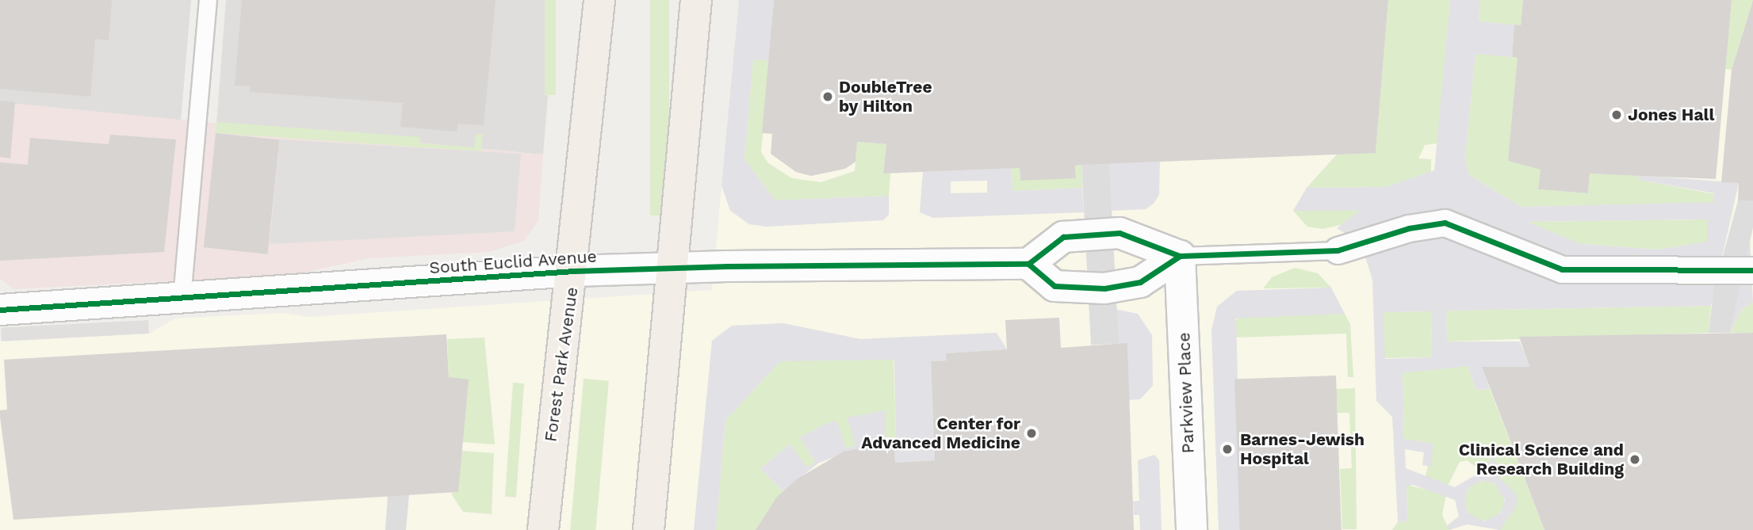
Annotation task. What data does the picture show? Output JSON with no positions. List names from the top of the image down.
{
  "streets": {
    "main road": ["Forest Park Avenue"],
    "street": ["South Euclid Avenue", "Parkview Place"]
  },
  "crossings": [
    ["South Euclid Avenue", "Forest Park Avenue"]
  ],
  "places": [
    "DoubleTree by Hilton",
    "Jones Hall",
    "Center for Advanced Medicine",
    "Barnes-Jewish Hospital",
    "Clinical Science and Research Building"
  ]
}
